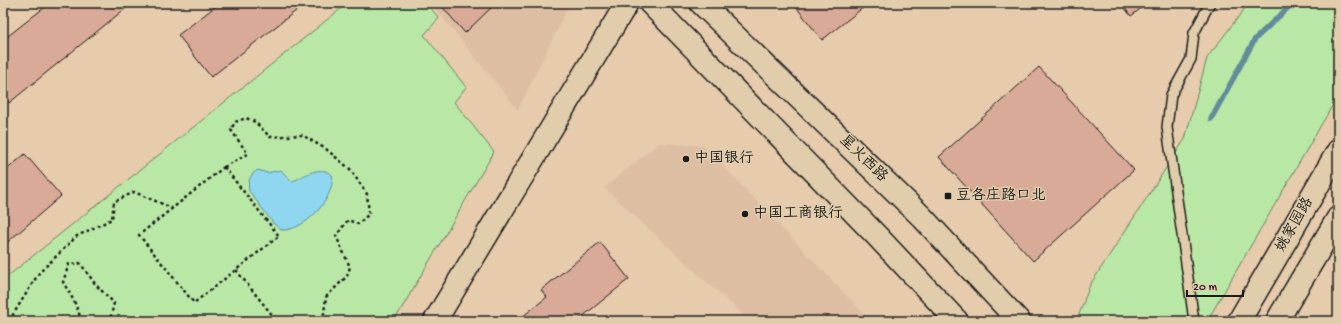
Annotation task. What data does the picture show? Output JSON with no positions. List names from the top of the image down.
{
  "streets": {
    "main road": ["星火西路", "姚家园路"]
  },
  "places": {
    "other": ["中国银行", "中国工商银行"],
    "transit": ["豆各庄路口北"]
  },
  "scale_bar": "20 m"
}
